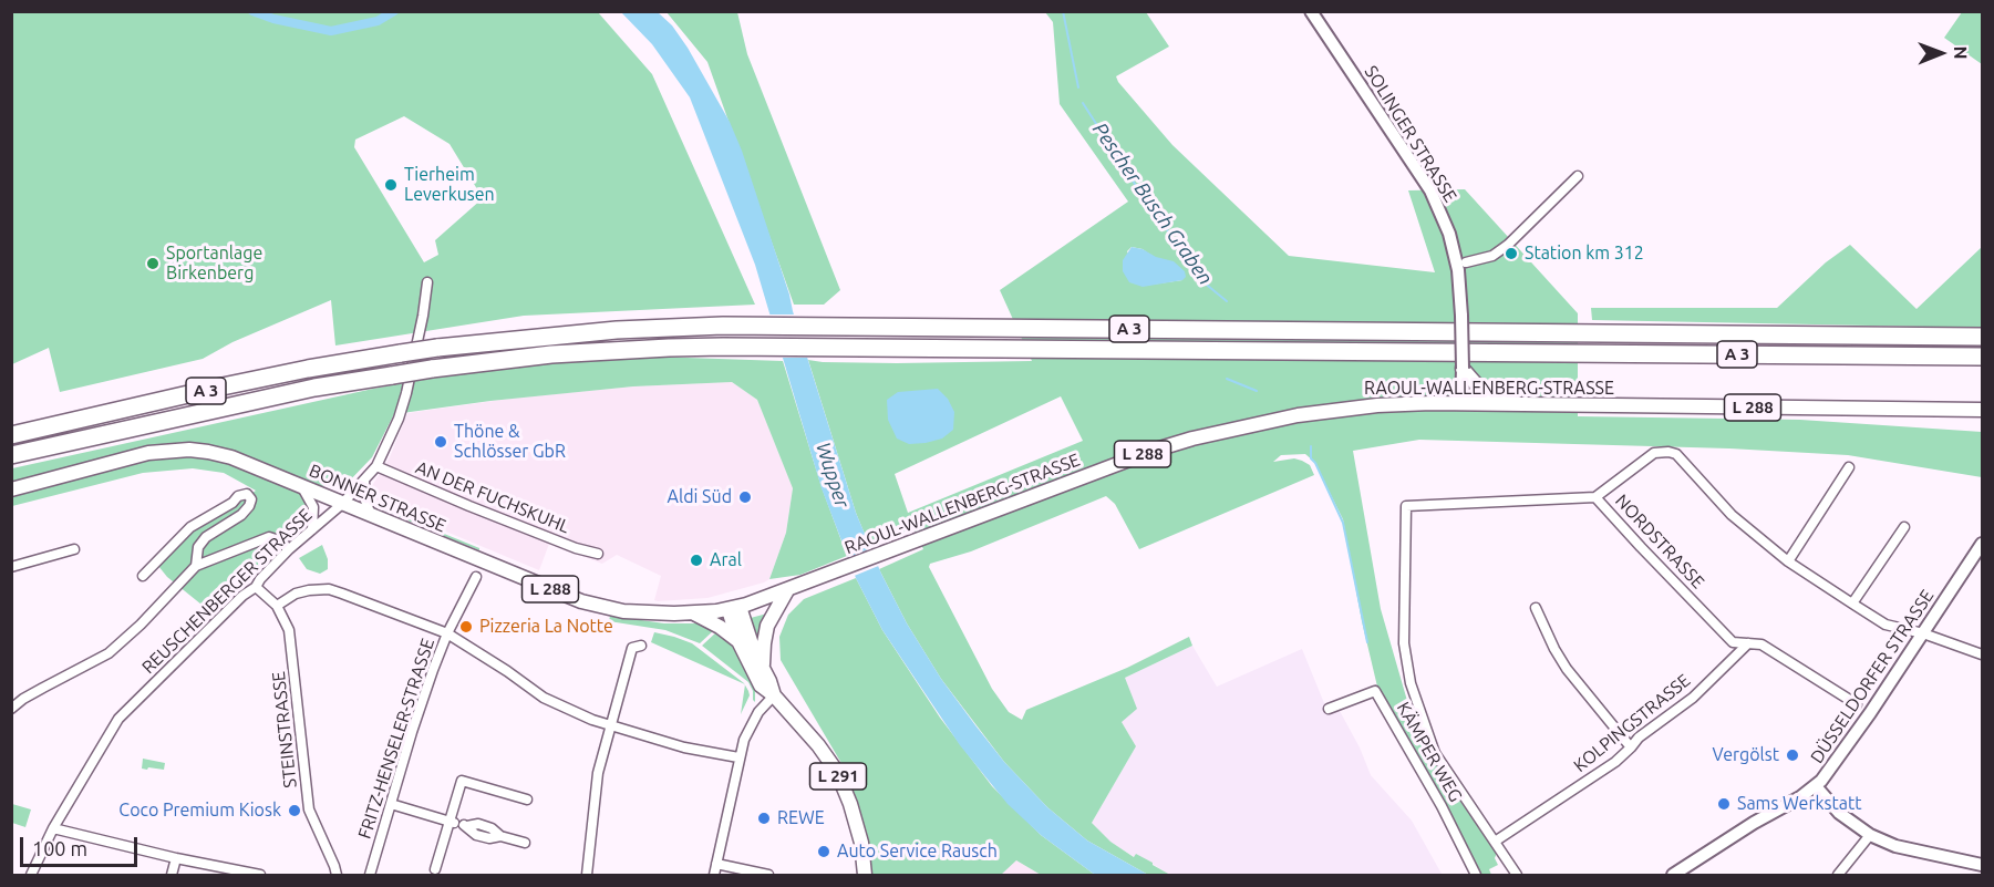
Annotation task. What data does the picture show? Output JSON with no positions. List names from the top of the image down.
{
  "streets": {
    "highway": ["A 3"],
    "main road": [
      "SOLINGER STRASSE",
      "RAOUL-WALLENBERG-STRASSE",
      "L 288",
      "BONNER STRASSE",
      "DÜSSELDORFER STRASSE",
      "L 291"
    ],
    "street": [
      "AN DER FUCHSKUHL",
      "NORDSTRASSE",
      "REUSCHENBERGER STRASSE",
      "KOLPINGSTRASSE",
      "STEINSTRASSE",
      "FRITZ-HENSELER-STRASSE",
      "KÄMPER WEG"
    ]
  },
  "crossings": [
    ["SOLINGER STRASSE", "RAOUL-WALLENBERG-STRASSE"],
    ["RAOUL-WALLENBERG-STRASSE", "BONNER STRASSE"],
    ["AN DER FUCHSKUHL", "REUSCHENBERGER STRASSE"],
    ["BONNER STRASSE", "REUSCHENBERGER STRASSE"],
    ["BONNER STRASSE", "L 291"],
    ["NORDSTRASSE", "KOLPINGSTRASSE"],
    ["REUSCHENBERGER STRASSE", "STEINSTRASSE"]
  ],
  "water": ["Pescher Busch Graben", "Wupper"],
  "places": [
    "Tierheim Leverkusen",
    "Station km 312",
    "Sportanlage Birkenberg",
    "Thöne & Schlösser GbR",
    "Aldi Süd",
    "Aral",
    "Pizzeria La Notte",
    "Vergölst",
    "Sams Werkstatt",
    "Coco Premium Kiosk",
    "REWE",
    "Auto Service Rausch"
  ],
  "scale_bar": "100 m",
  "north": "right"
}
